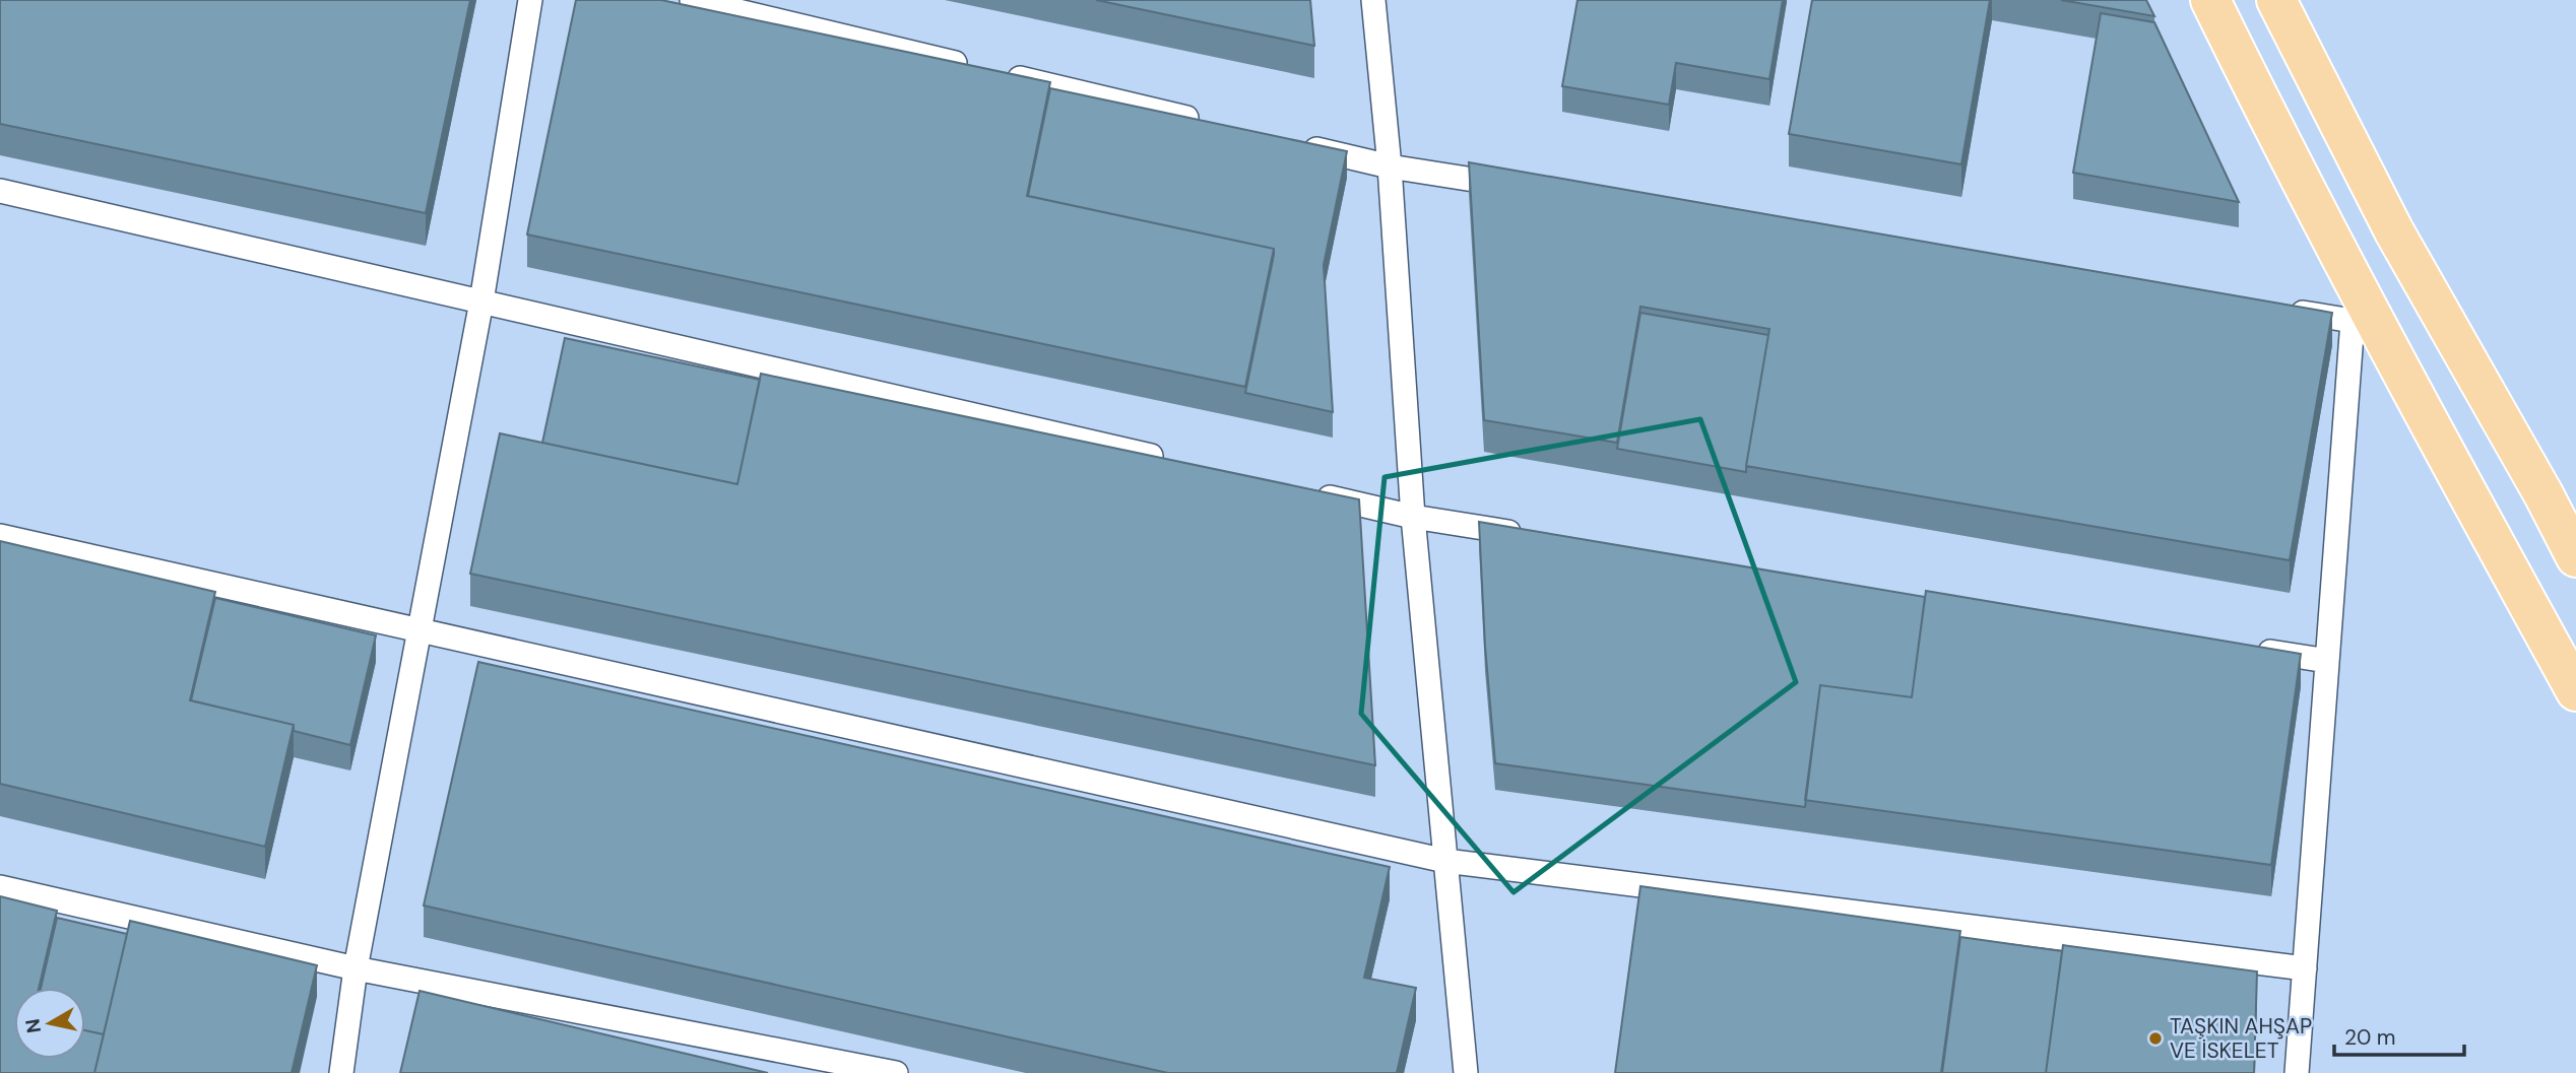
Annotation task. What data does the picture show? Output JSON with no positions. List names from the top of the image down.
{
  "places": ["TAŞKIN AHŞAP VE İSKELET"],
  "scale_bar": "20 m",
  "north": "left"
}
